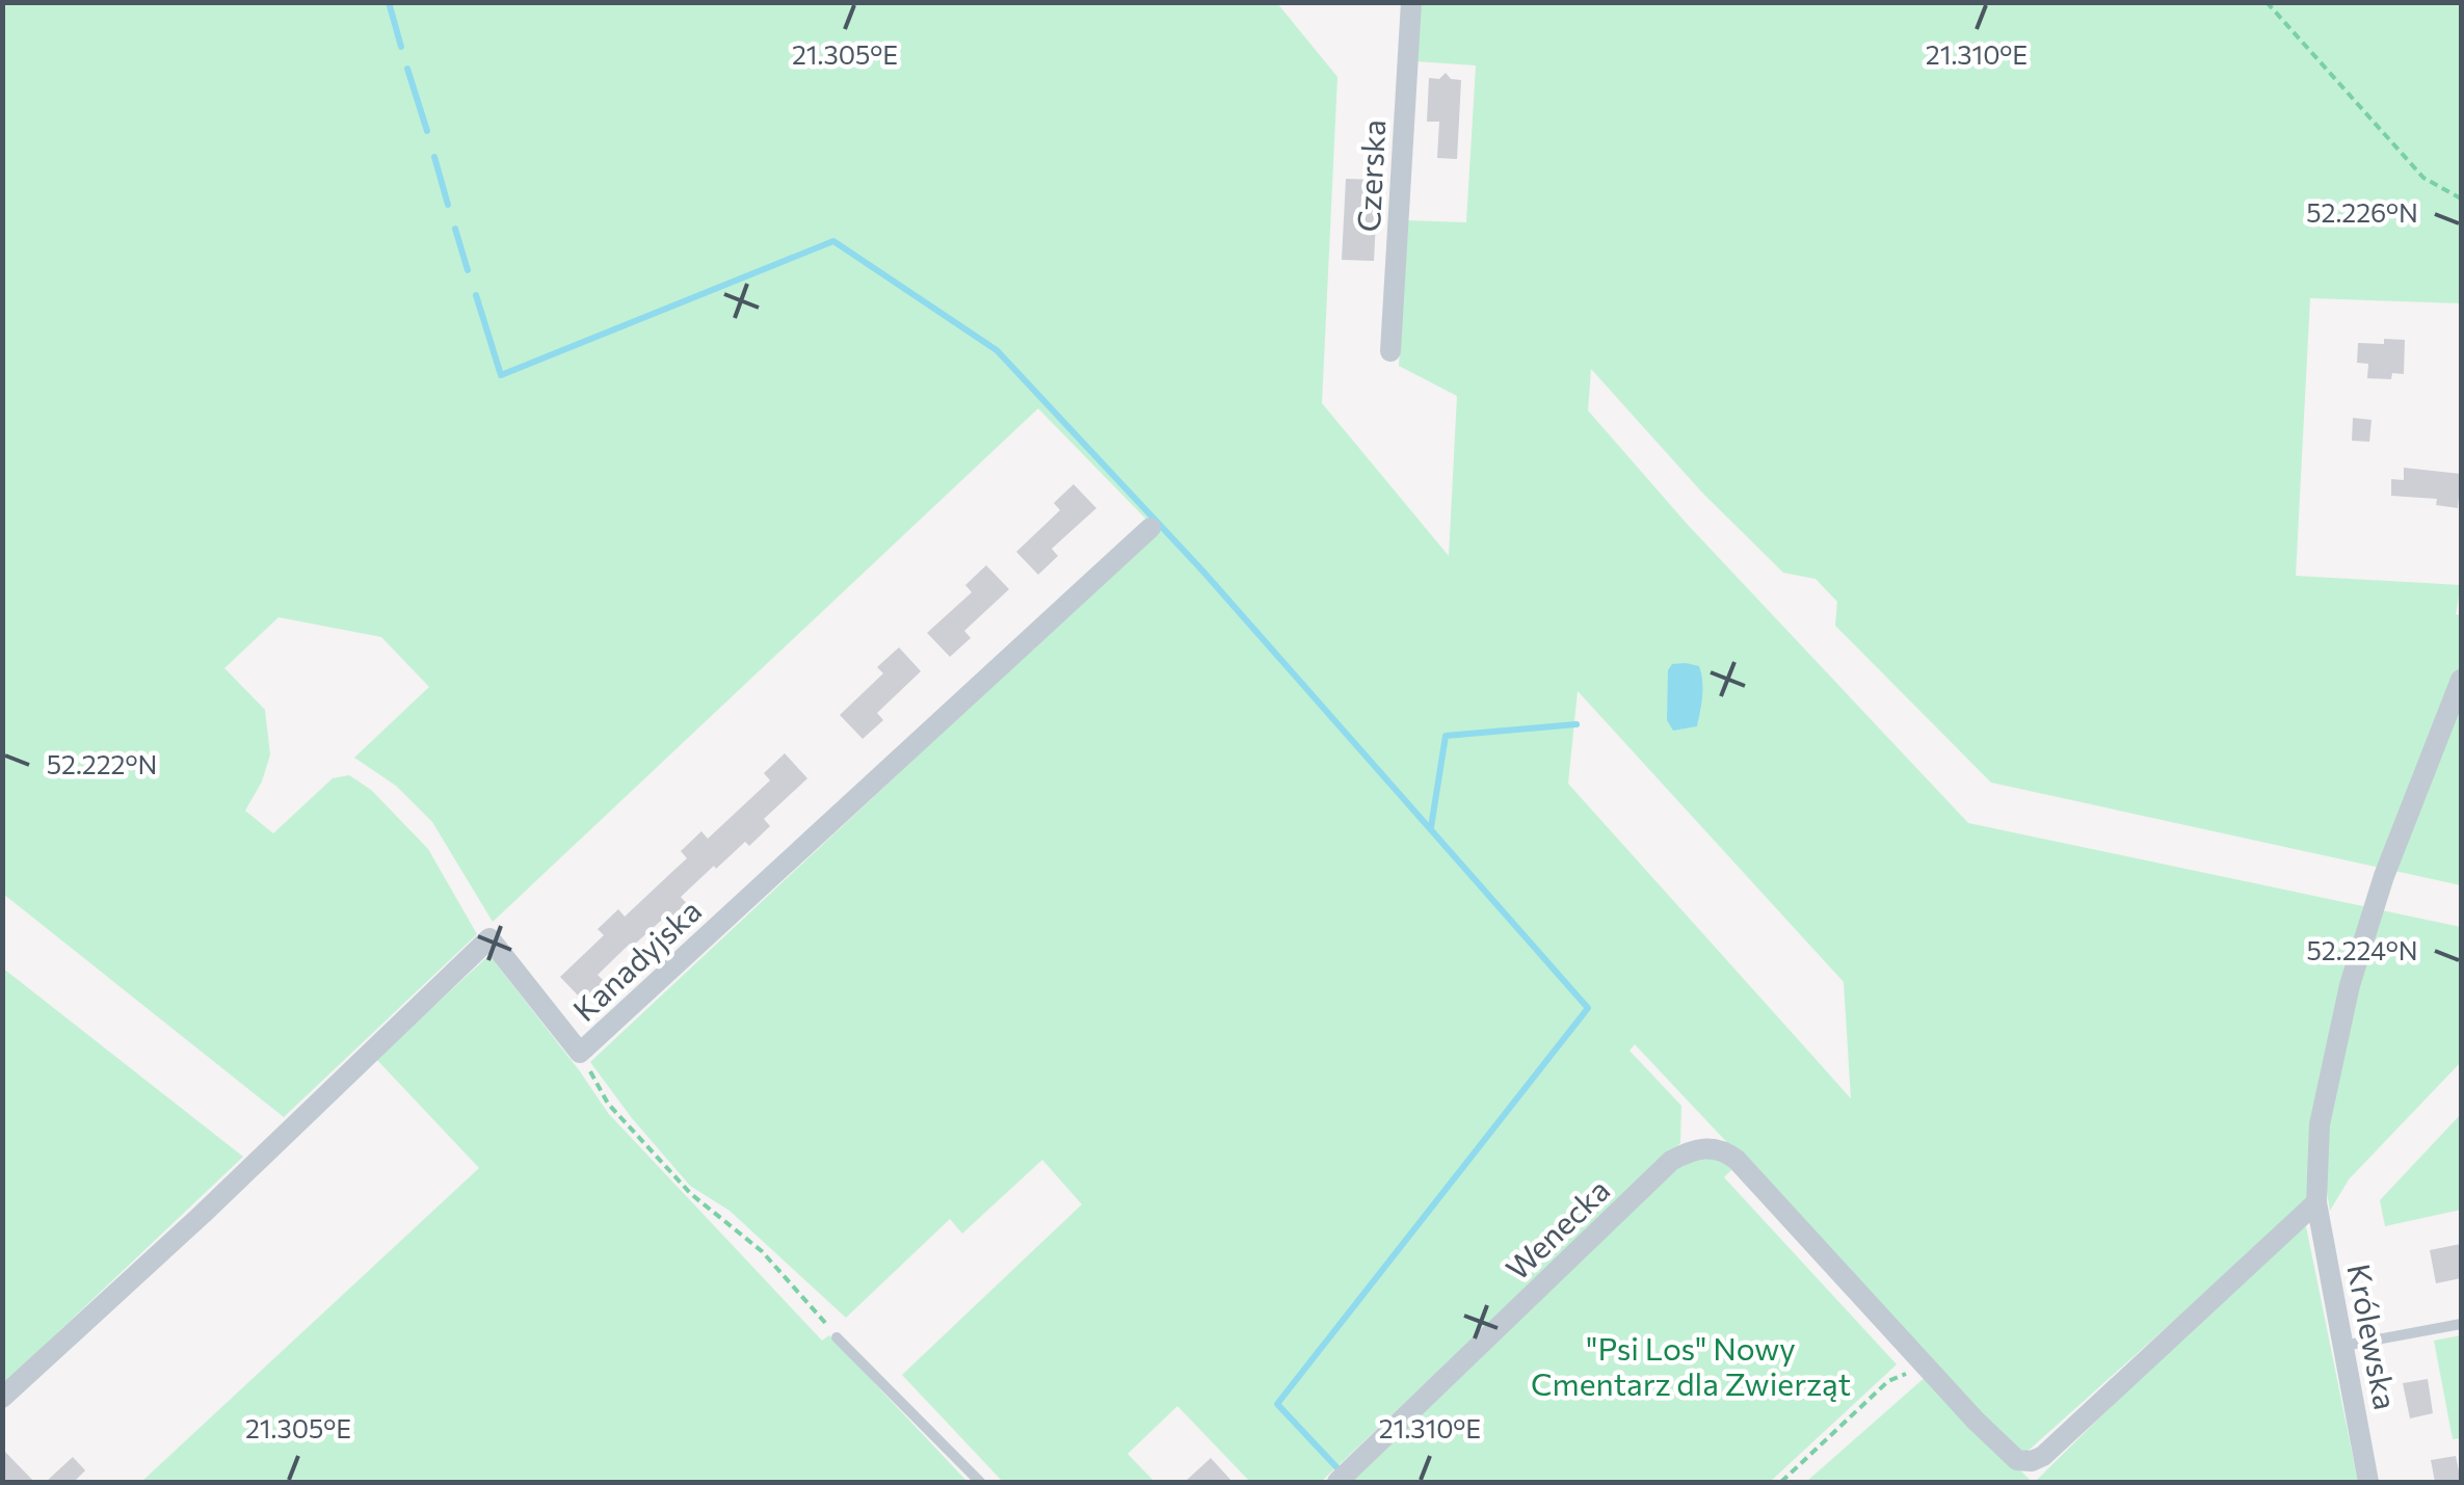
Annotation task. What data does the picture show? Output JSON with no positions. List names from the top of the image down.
{
  "streets": {
    "street": [
      "Czerska",
      "Kanadyjska",
      "Wenecka",
      "Królewska"
    ]
  },
  "parks": ["\"Psi Los\" Nowy Cmentarz dla Zwierząt"],
  "coordinates": [
    "21.305°E",
    "21.310°E",
    "52.226°N",
    "52.222°N",
    "52.224°N"
  ]
}
